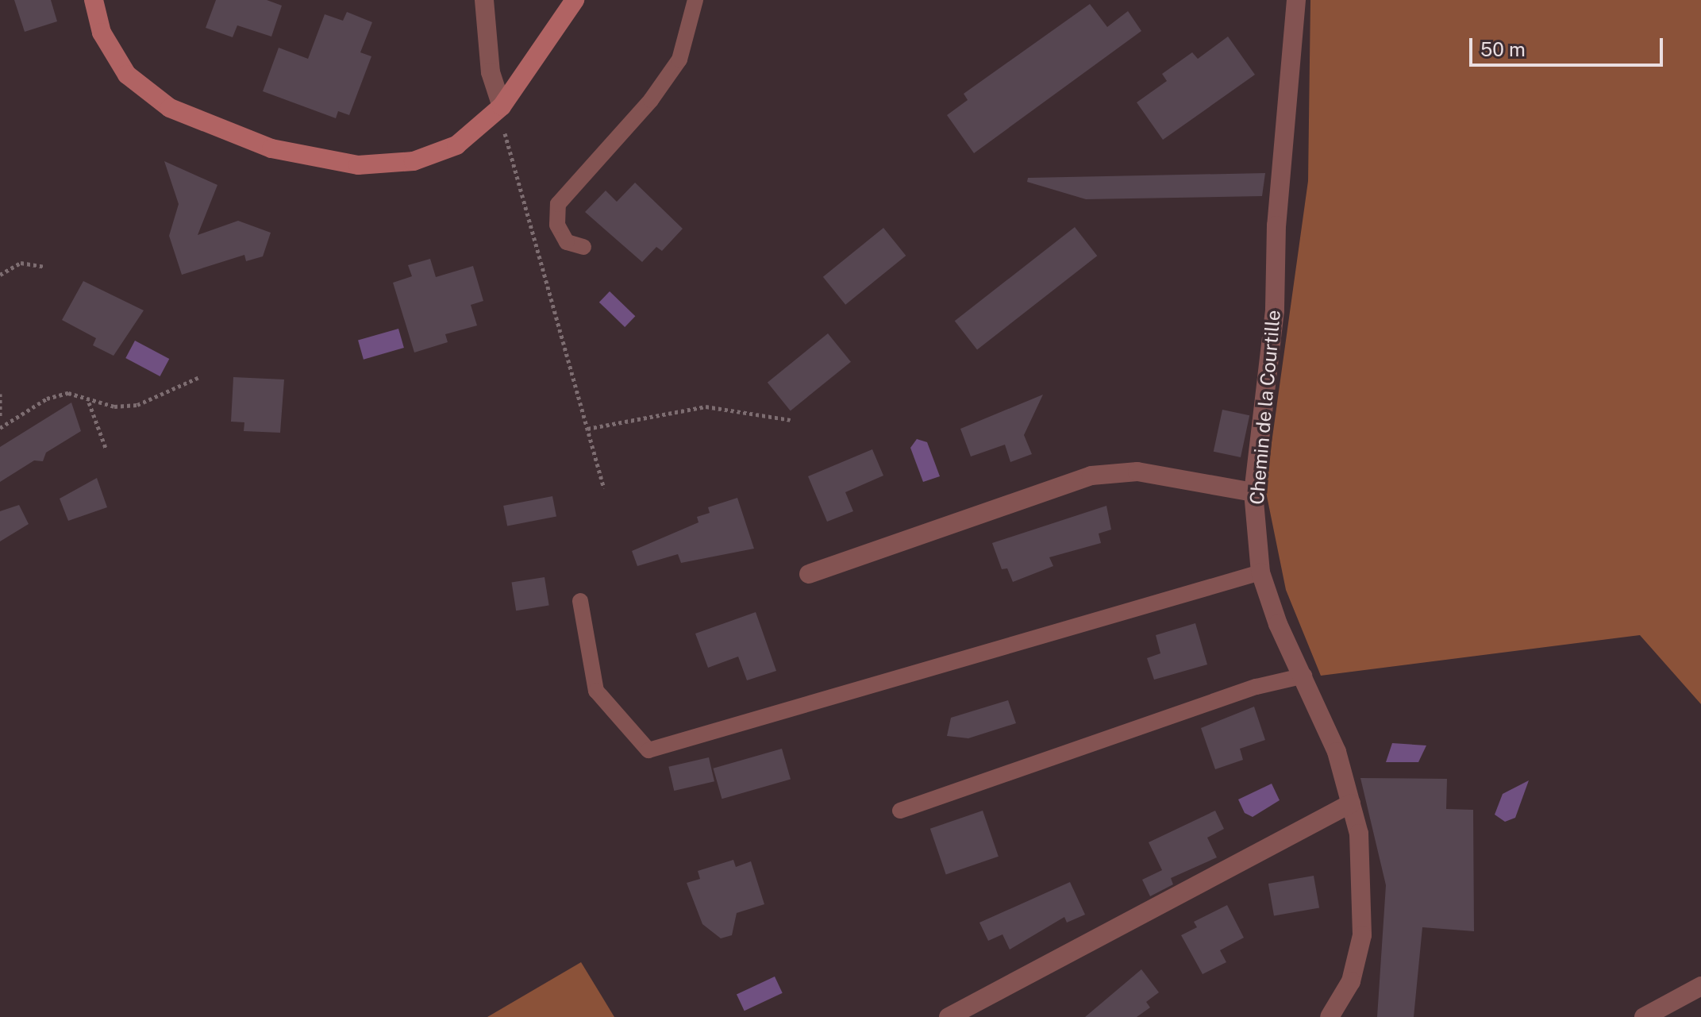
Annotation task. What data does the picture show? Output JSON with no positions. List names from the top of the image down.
{
  "streets": {
    "street": ["Chemin de la Courtille"]
  },
  "scale_bar": "50 m"
}
